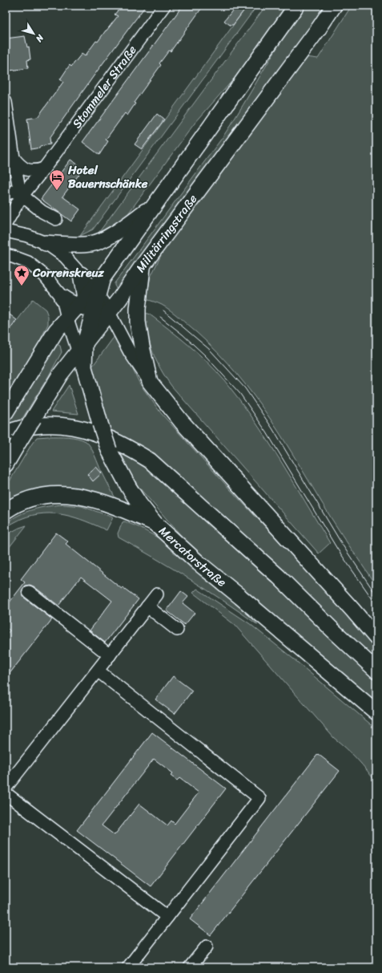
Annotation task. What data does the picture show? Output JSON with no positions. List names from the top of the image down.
{
  "streets": {
    "main road": ["Militärringstraße", "Mercatorstraße"],
    "street": ["Stommeler Straße"]
  },
  "places": {
    "hotel": ["Hotel Bauernschänke"],
    "place": ["Correnskreuz"]
  },
  "north": "bottom right"
}
